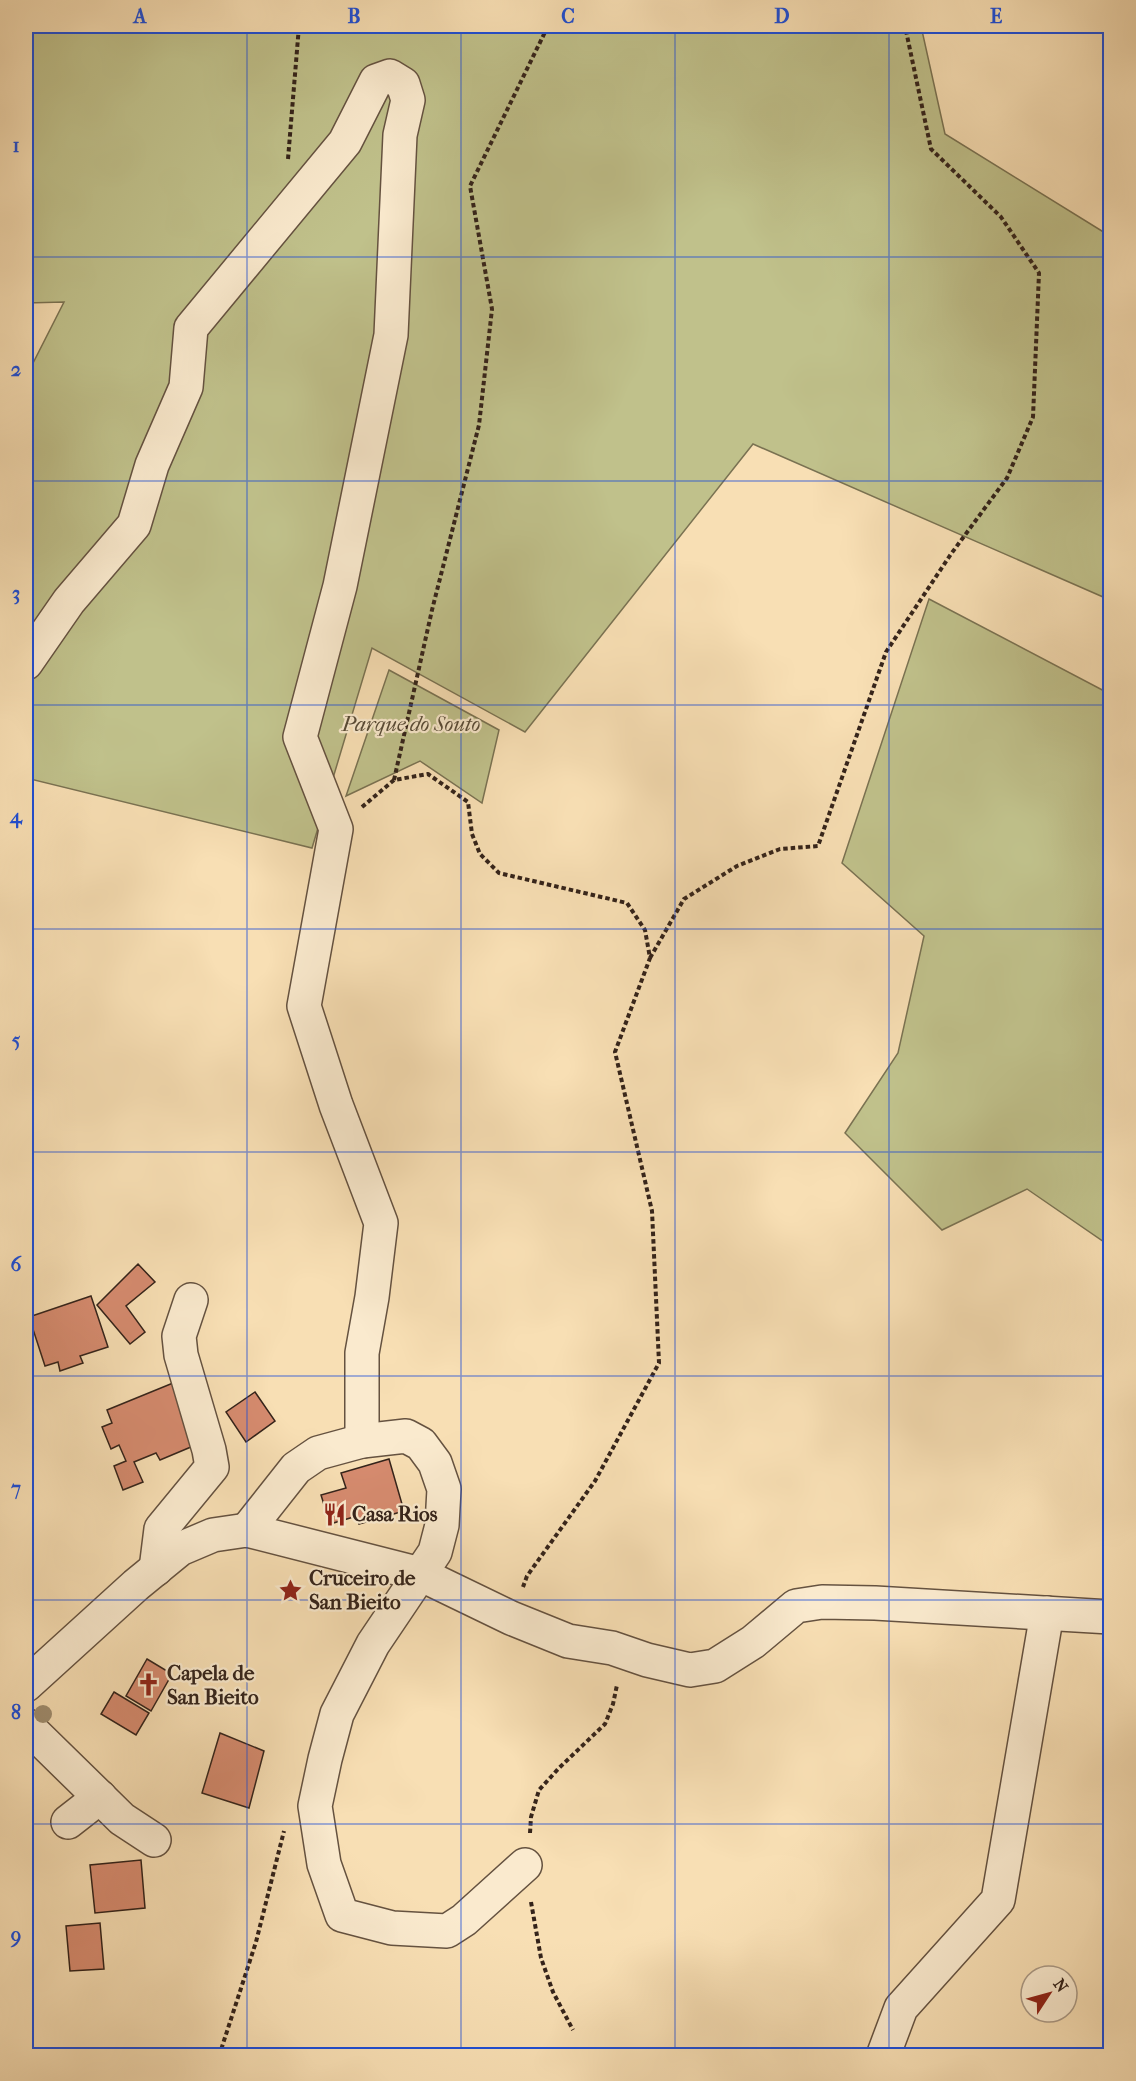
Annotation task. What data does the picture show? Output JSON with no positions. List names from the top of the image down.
{
  "parks": ["Parque do Souto"],
  "places": {
    "restaurant": ["Casa Rios"],
    "place": ["Cruceiro de San Bieito"],
    "church": ["Capela de San Bieito"]
  },
  "north": "top right",
  "grid": {
    "columns": [
      "A",
      "B",
      "C",
      "D",
      "E"
    ],
    "rows": [
      "1",
      "2",
      "3",
      "4",
      "5",
      "6",
      "7",
      "8",
      "9"
    ]
  }
}
